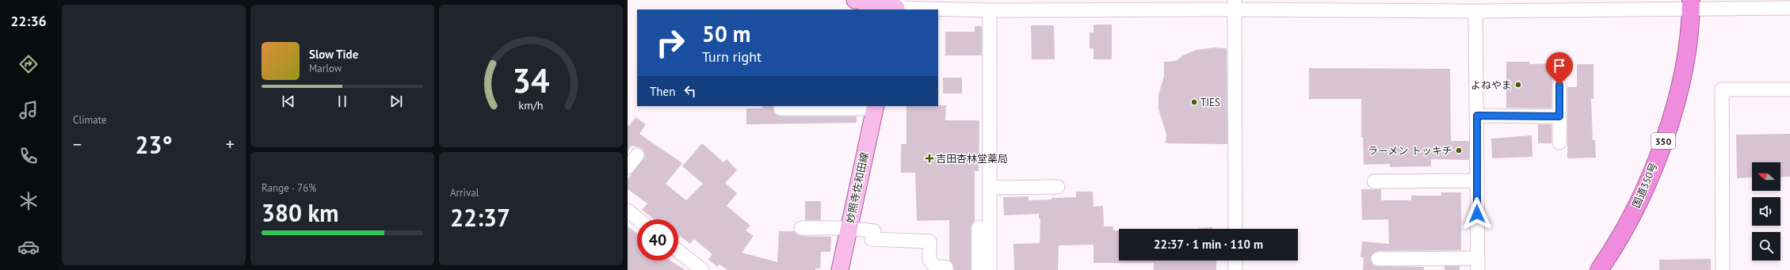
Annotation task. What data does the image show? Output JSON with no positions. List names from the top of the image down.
{
  "streets": {
    "highway": ["350", "国道350号"],
    "main road": ["妙照寺佐和田線"]
  },
  "places": {
    "other": ["よねやま", "TIES", "ラーメン トッキチ"],
    "health": ["吉田杏林堂薬局"]
  },
  "north": "left",
  "page": {
    "tabs": "22:36",
    "tile": [
      "Climate",
      ["Range · 76%", "380 km"],
      ["Arrival", "22:37"]
    ],
    "turn": ["50 m", "Turn right"],
    "song": ["Slow Tide", "Marlow"],
    "then": "Then",
    "heat": ["−", "23°", "+"],
    "limit": "40",
    "trip": "22:37 · 1 min · 110 m",
    "gauge": ["34", "km/h"]
  }
}
